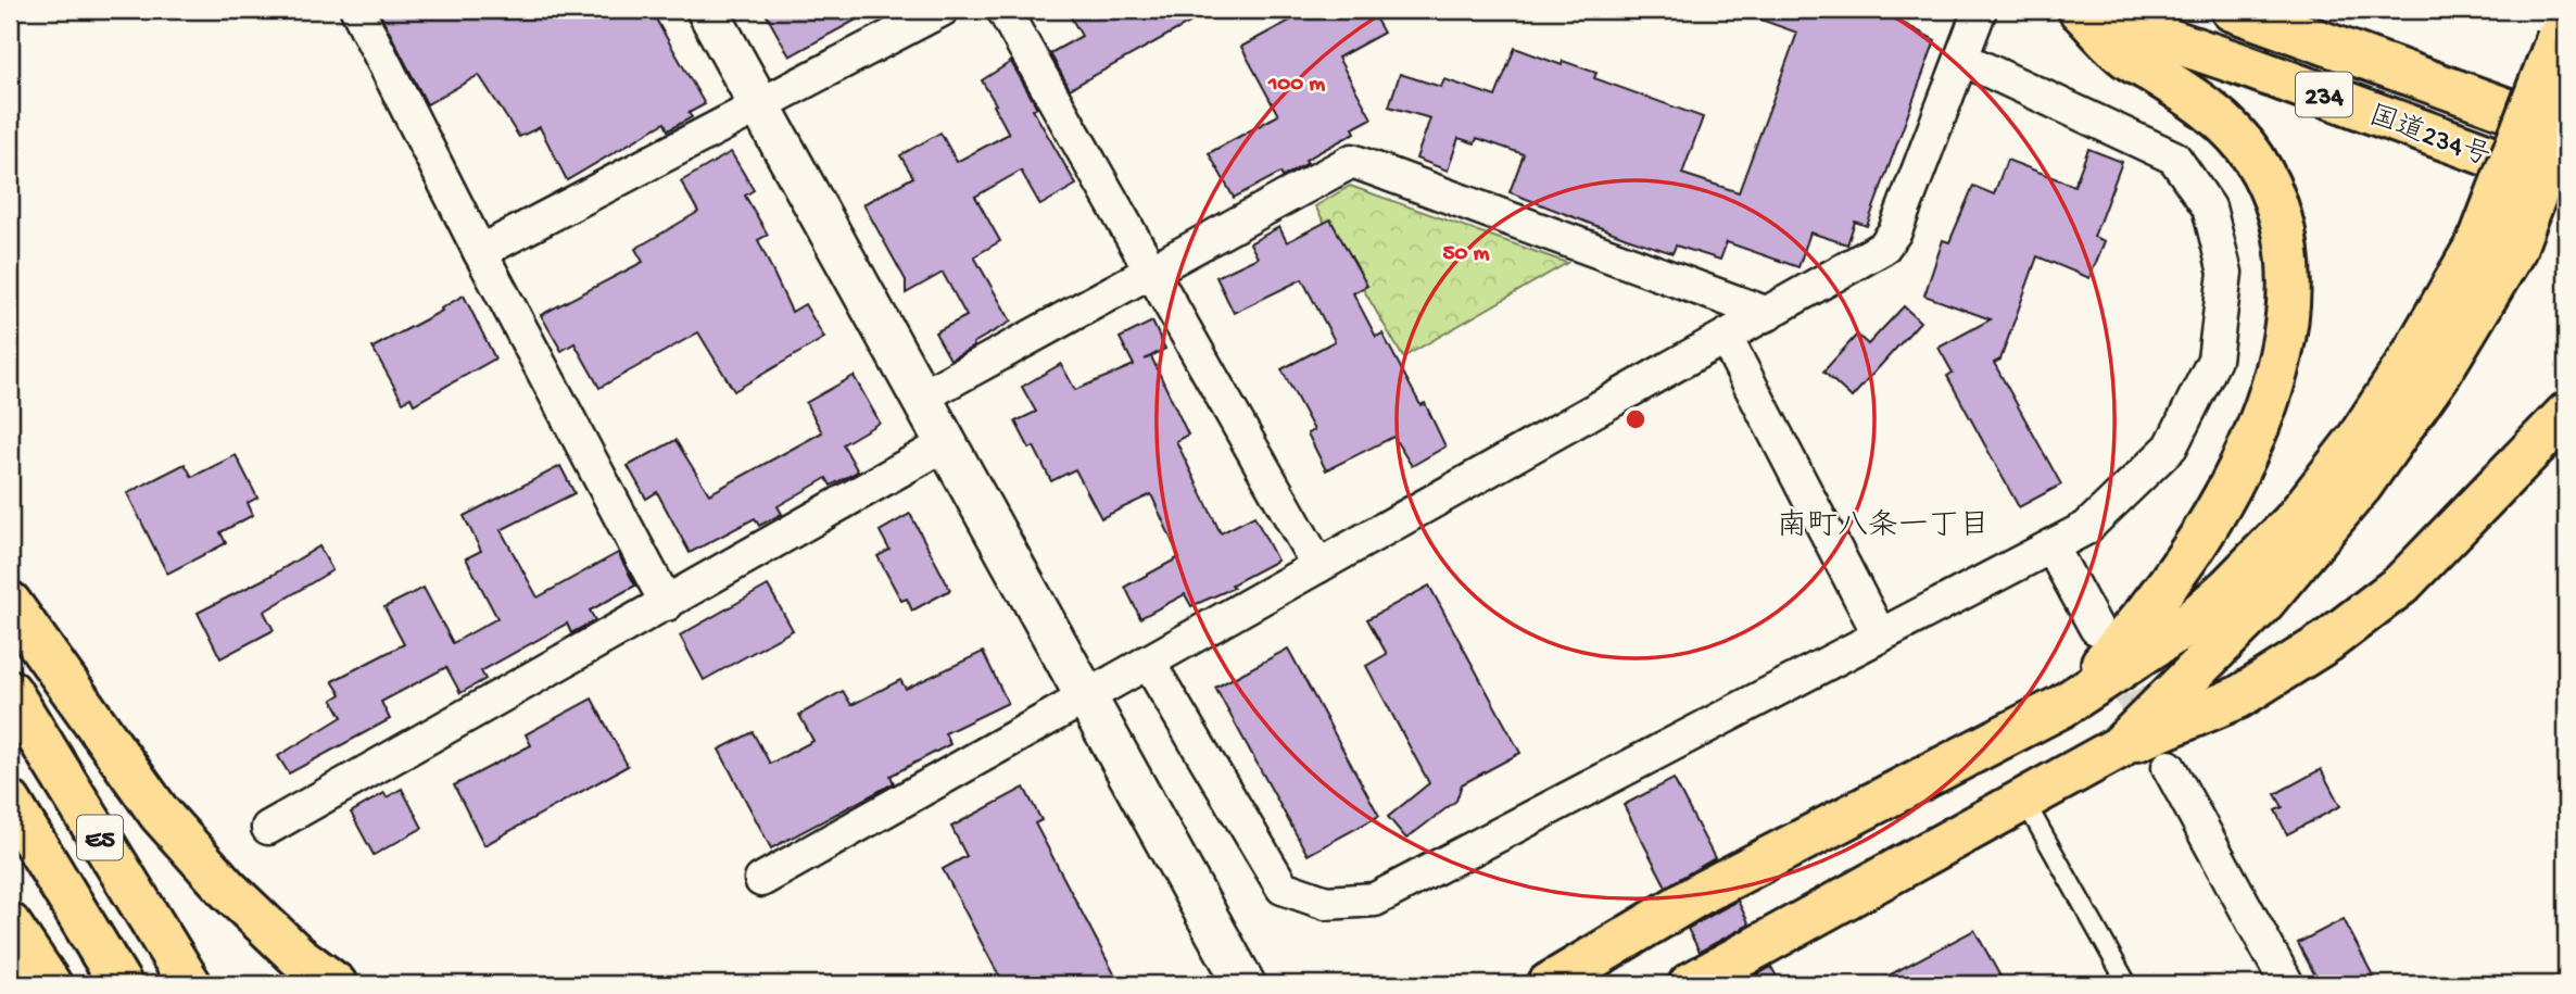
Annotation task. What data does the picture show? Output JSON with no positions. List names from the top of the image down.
{
  "streets": {
    "highway": ["234", "国道234号", "E5"]
  },
  "districts": ["南町八条一丁目"],
  "rings": ["100 m", "50 m"]
}
